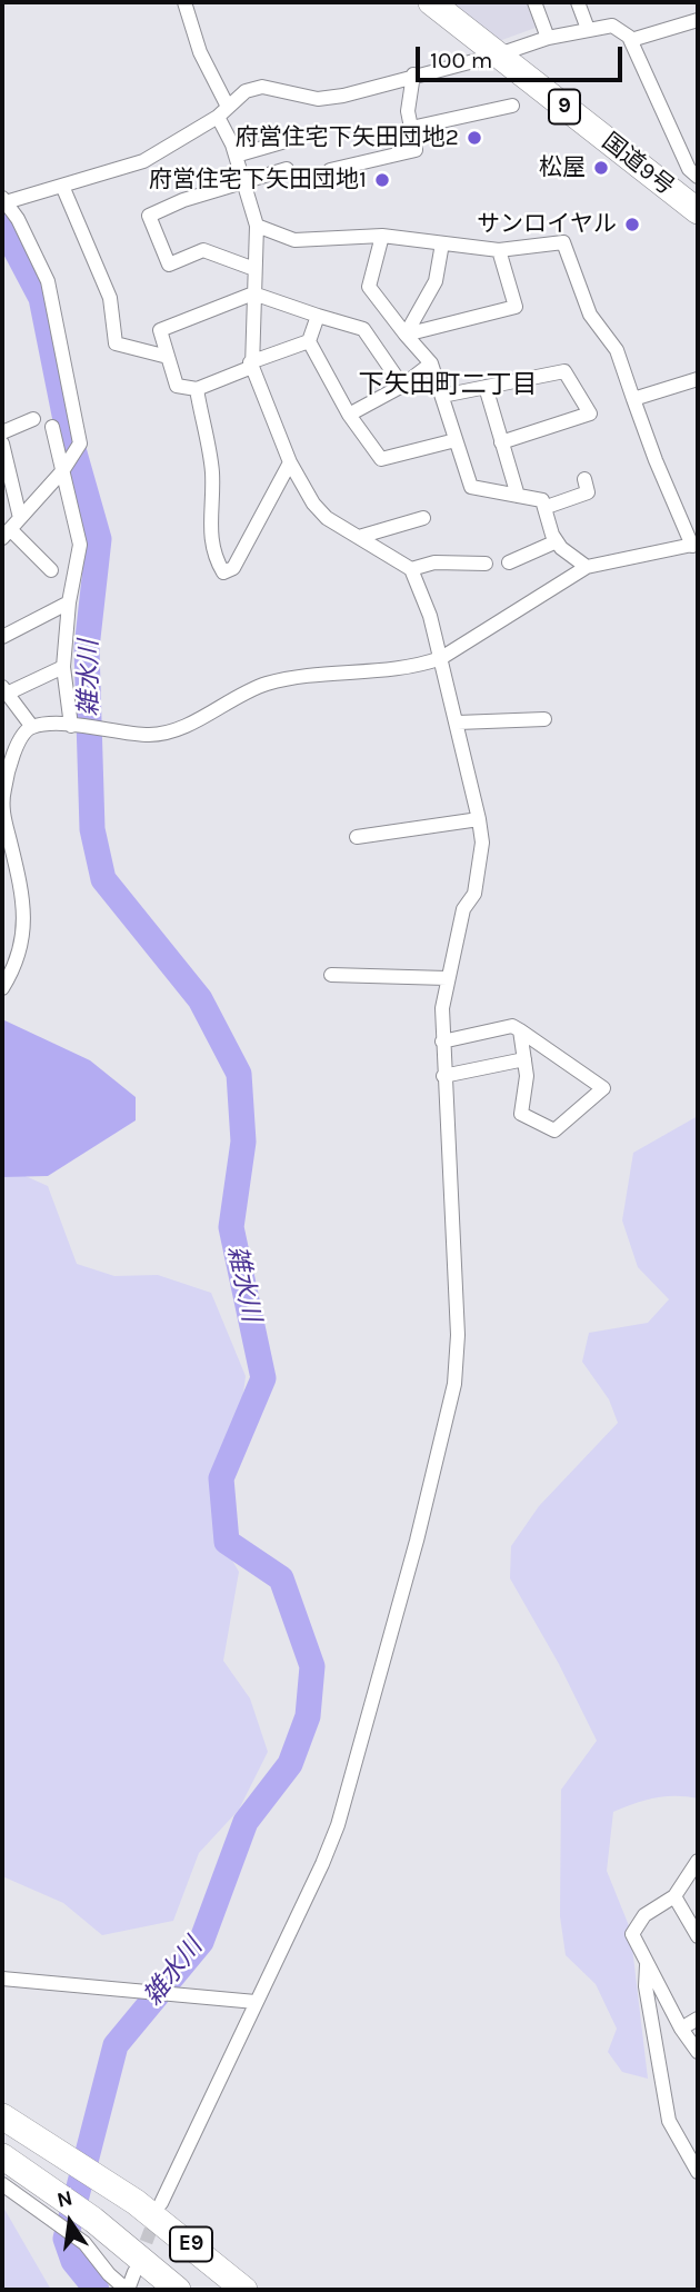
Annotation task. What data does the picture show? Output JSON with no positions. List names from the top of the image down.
{
  "streets": {
    "highway": ["9", "国道9号", "E9"]
  },
  "districts": ["下矢田町二丁目"],
  "water": ["雑水川"],
  "places": [
    "府営住宅下矢田団地2",
    "松屋",
    "府営住宅下矢田団地1",
    "サンロイヤル"
  ],
  "scale_bar": "100 m",
  "north": "top"
}
